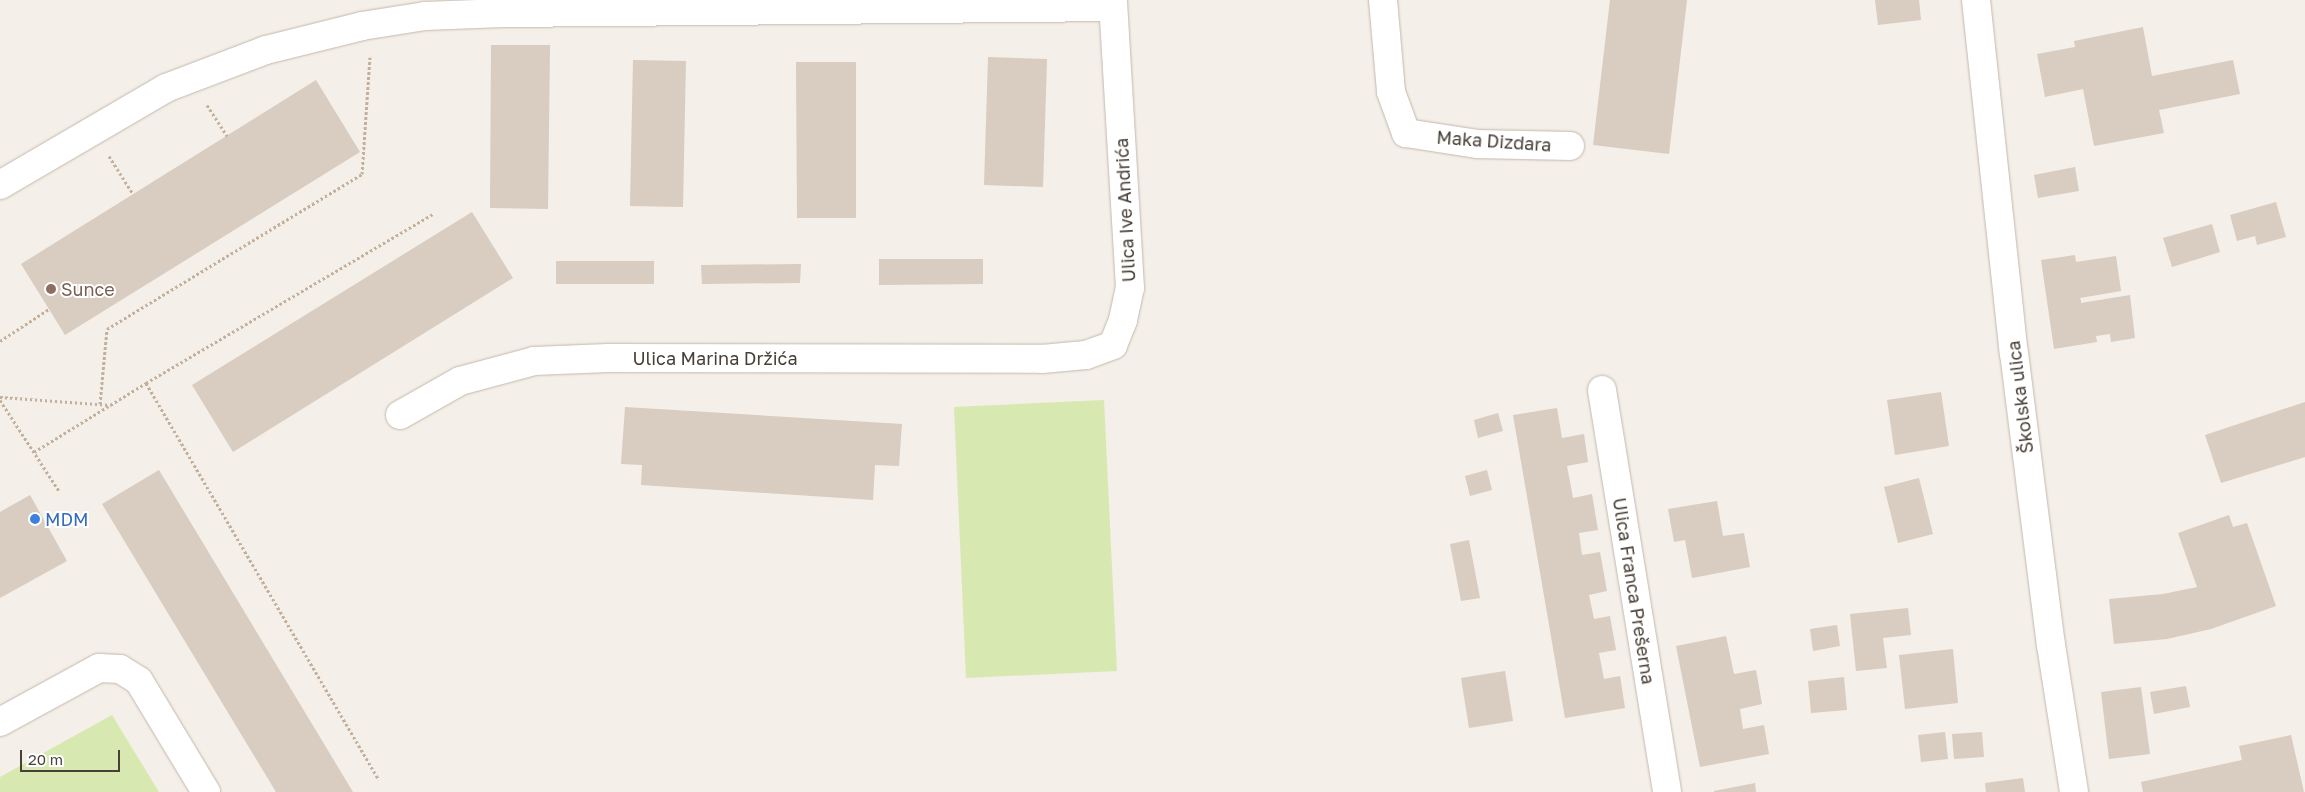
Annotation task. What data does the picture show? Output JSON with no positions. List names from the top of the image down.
{
  "streets": {
    "street": [
      "Maka Dizdara",
      "Ulica Ive Andrića",
      "Ulica Marina Držića",
      "Školska ulica",
      "Ulica Franca Prešerna"
    ]
  },
  "crossings": [
    ["Ulica Ive Andrića", "Ulica Marina Držića"]
  ],
  "places": ["Sunce", "MDM"],
  "scale_bar": "20 m"
}
